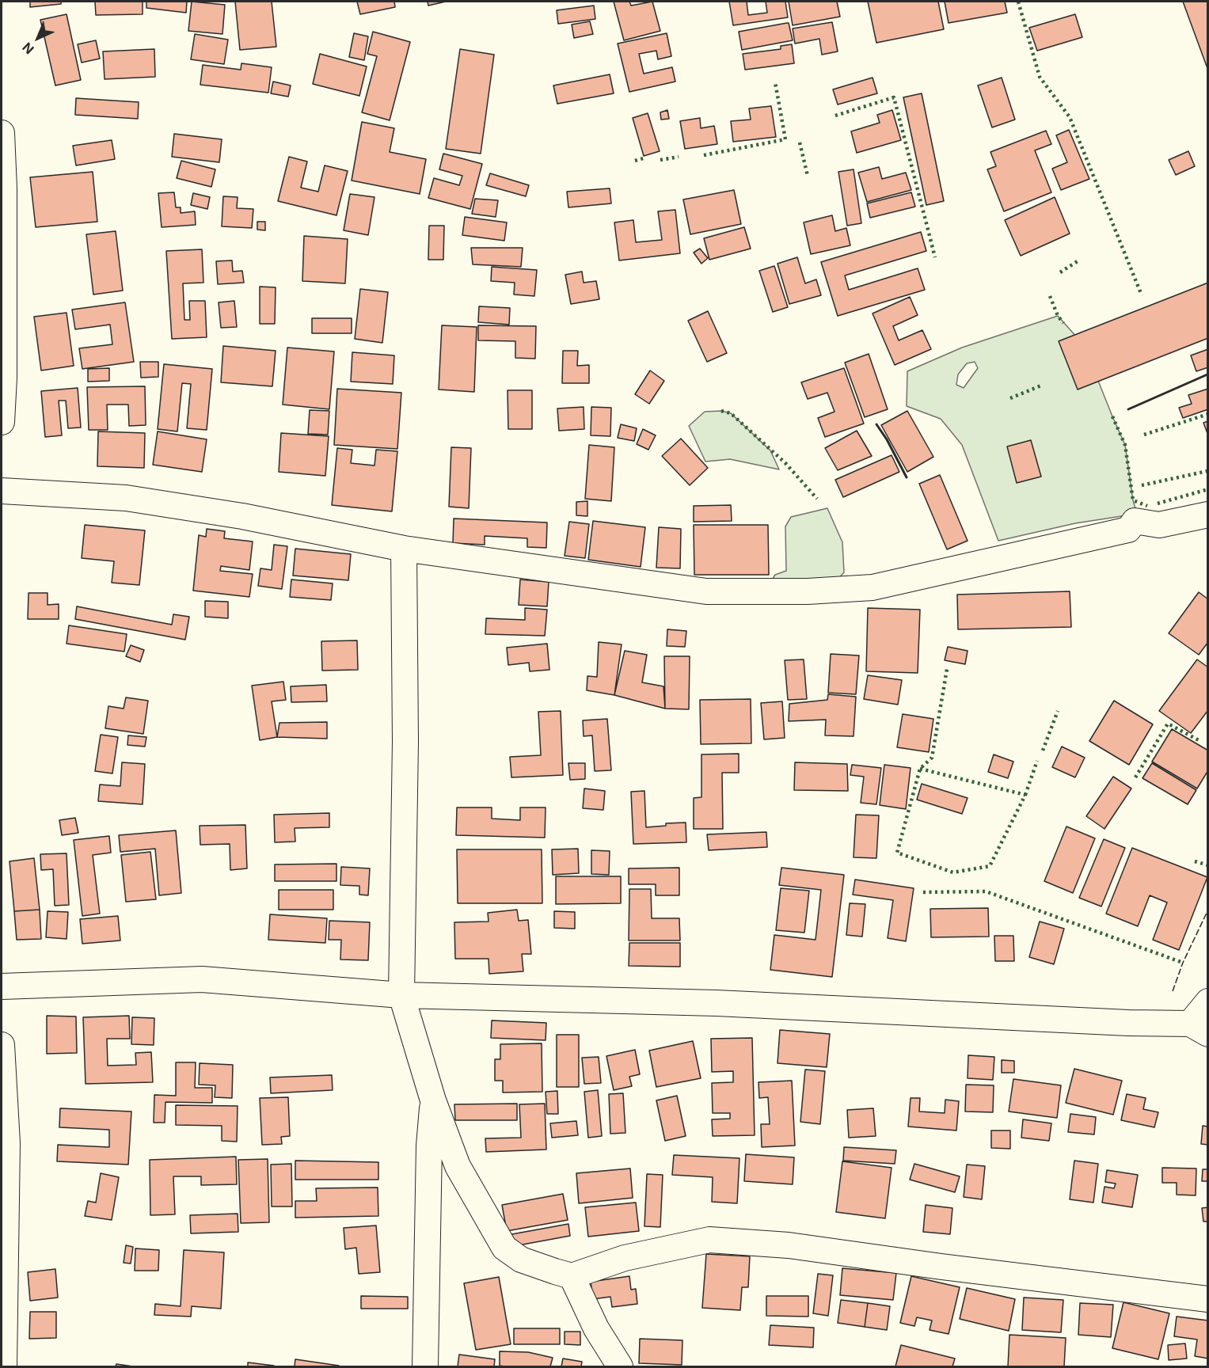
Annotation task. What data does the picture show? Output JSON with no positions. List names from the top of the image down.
{
  "north": "bottom left"
}
